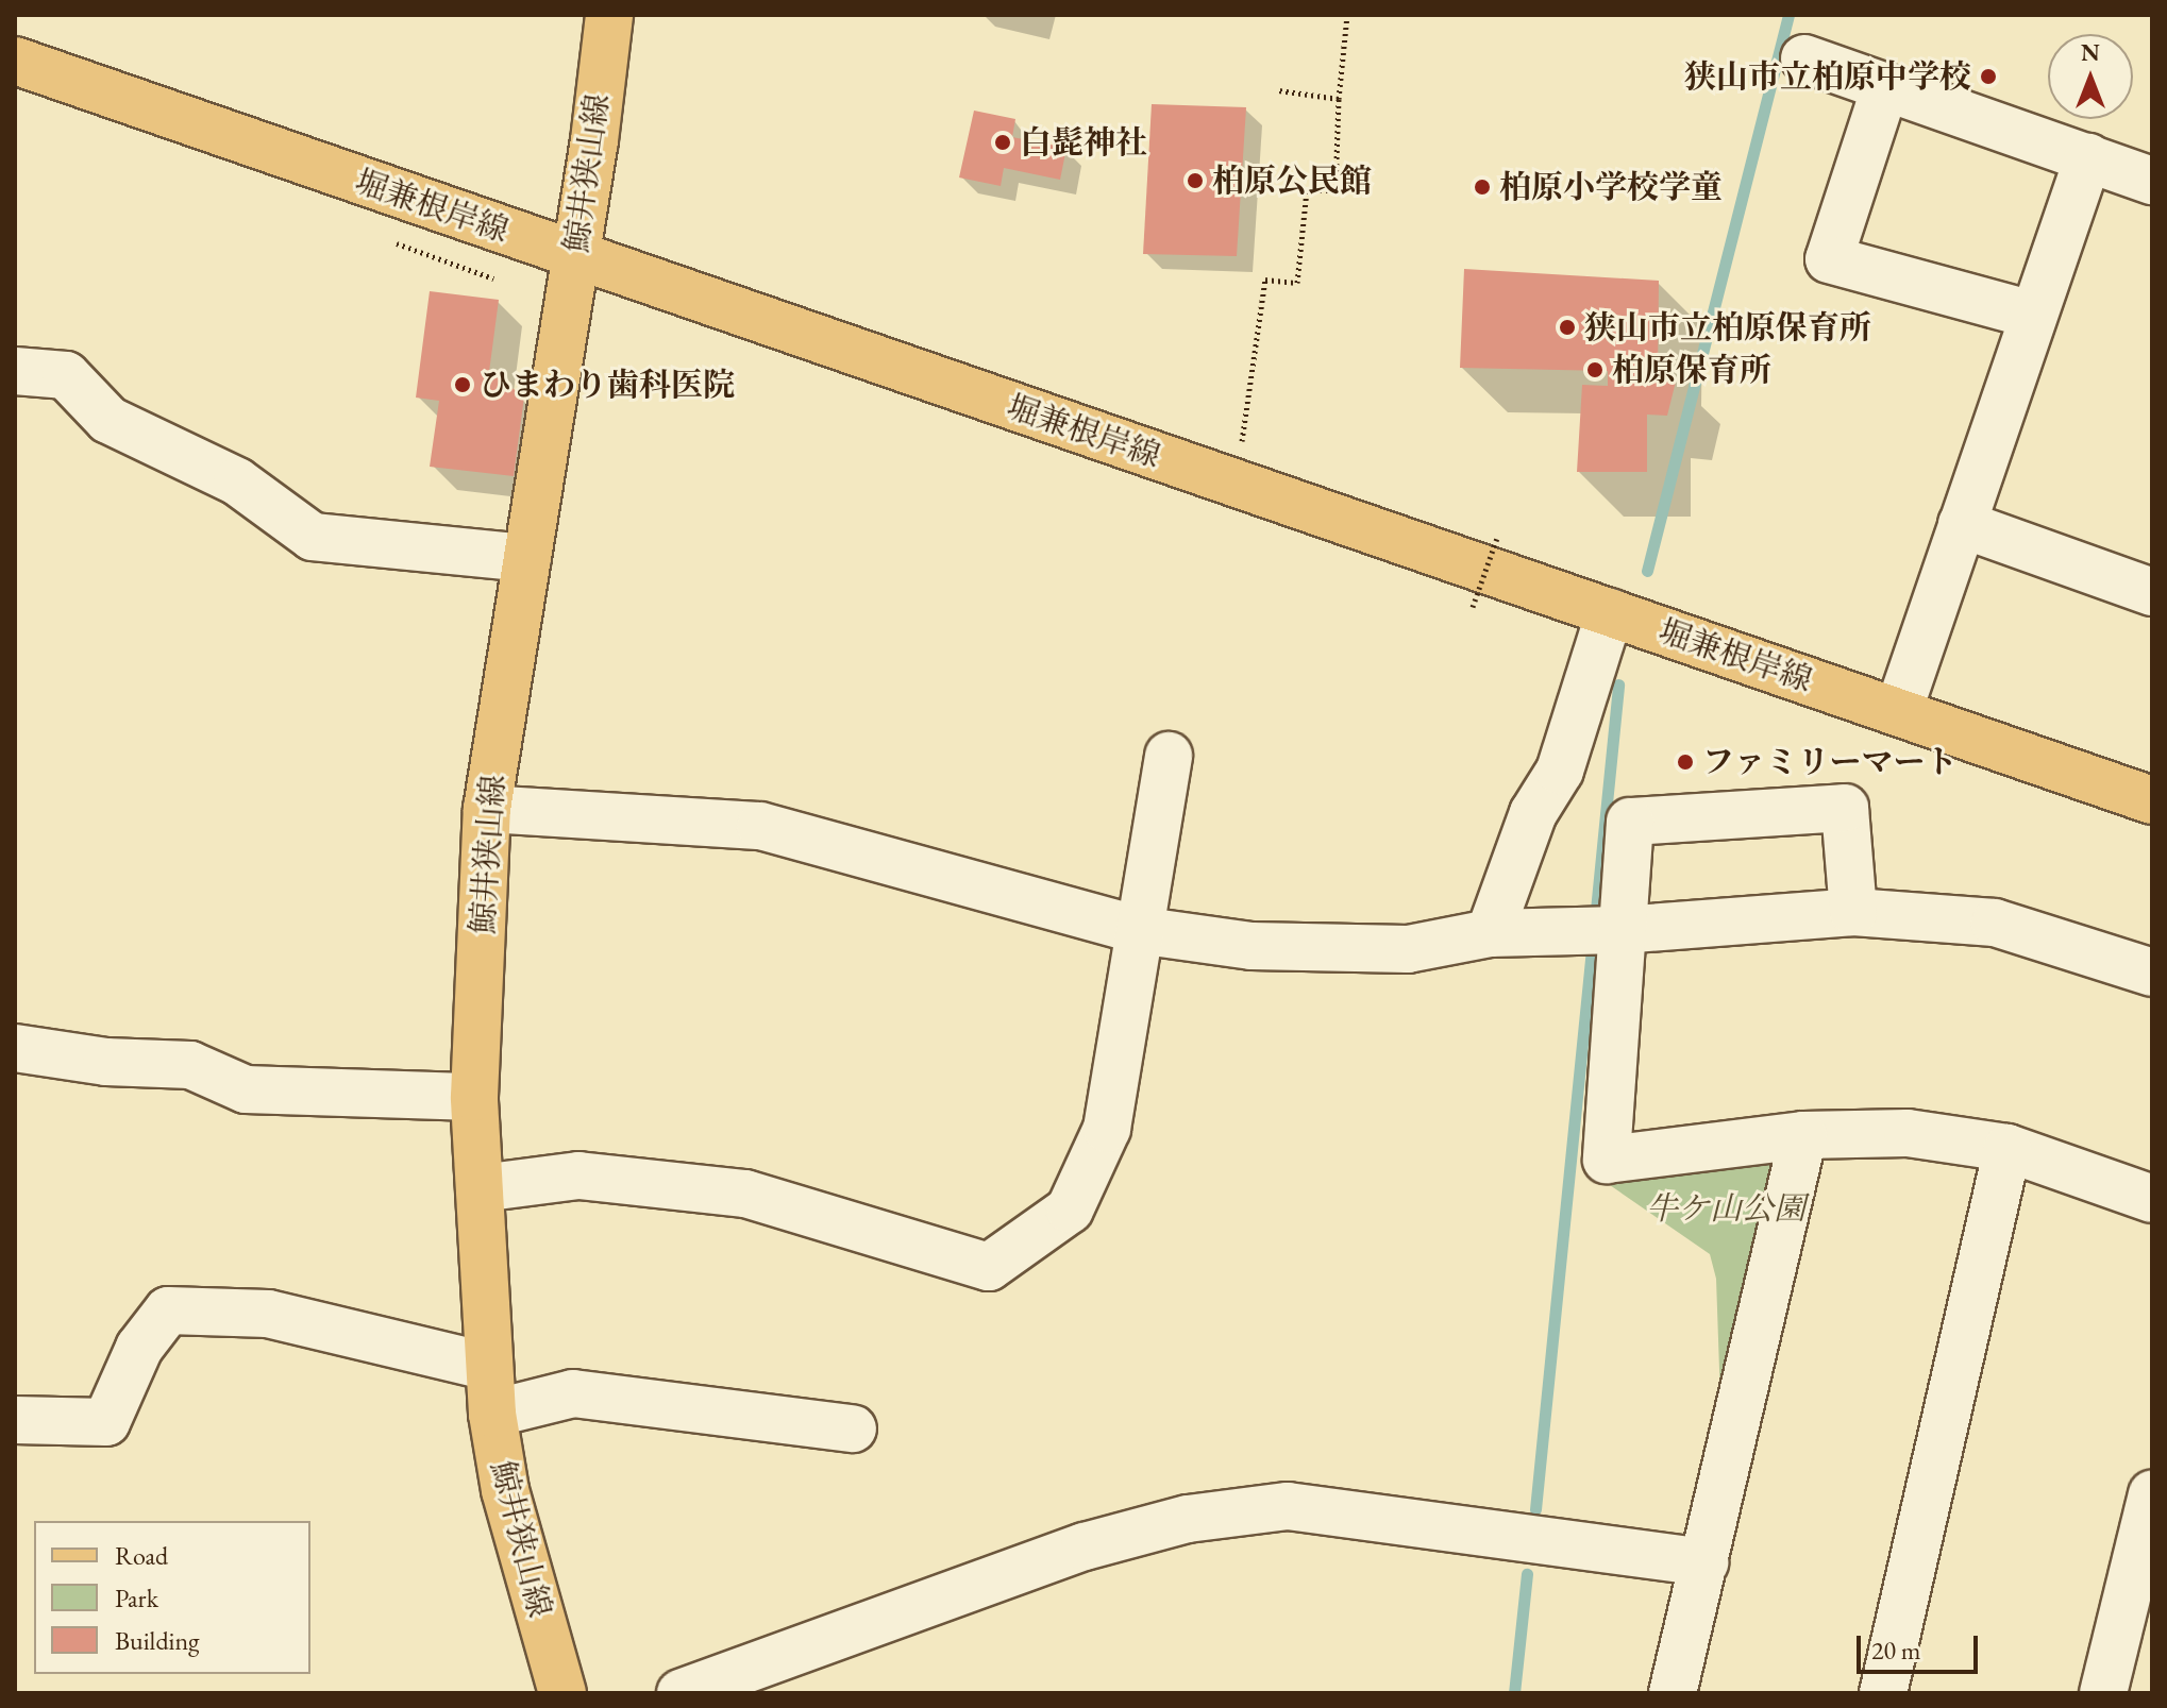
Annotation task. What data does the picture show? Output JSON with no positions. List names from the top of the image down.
{
  "streets": {
    "main road": ["鯨井狭山線", "堀兼根岸線"]
  },
  "crossings": [
    ["鯨井狭山線", "堀兼根岸線"]
  ],
  "parks": ["牛ケ山公園"],
  "places": [
    "狭山市立柏原中学校",
    "白髭神社",
    "柏原公民館",
    "柏原小学校学童",
    "狭山市立柏原保育所",
    "柏原保育所",
    "ひまわり歯科医院",
    "ファミリーマート"
  ],
  "legend": ["Road", "Park", "Building"],
  "scale_bar": "20 m",
  "north": "top"
}
